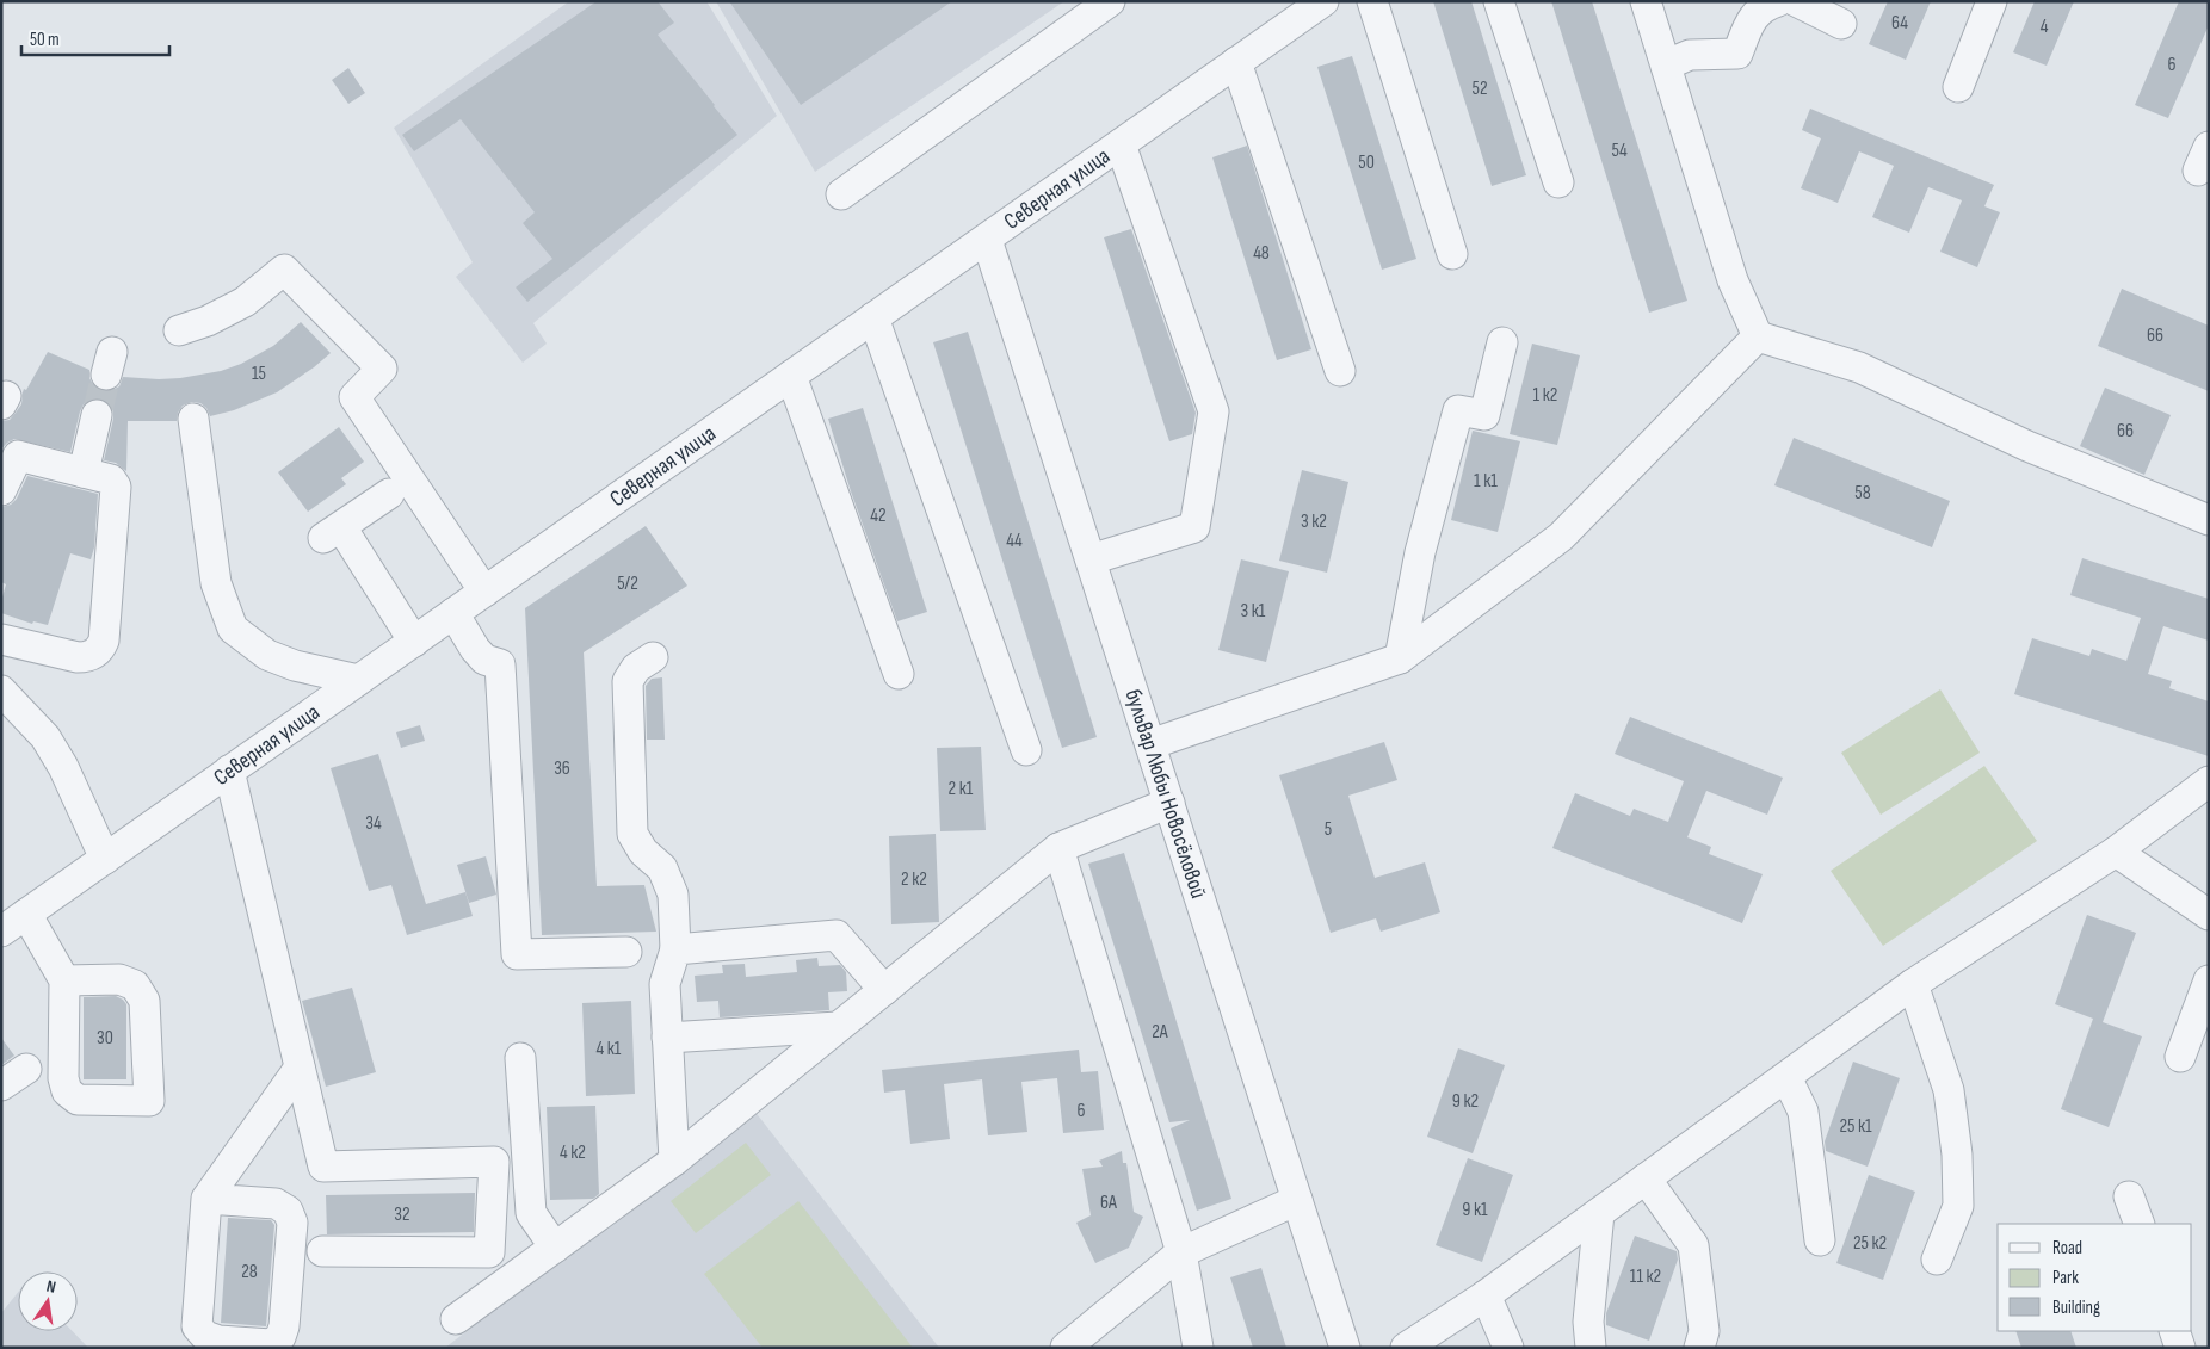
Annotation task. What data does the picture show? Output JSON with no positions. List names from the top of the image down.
{
  "streets": {
    "street": ["Северная улица", "бульвар Любы Новосёловой"]
  },
  "crossings": [
    ["Северная улица", "бульвар Любы Новосёловой"]
  ],
  "house_numbers": [
    "64",
    "4",
    "6",
    "52",
    "54",
    "50",
    "48",
    "66",
    "15",
    "1 к2",
    "66",
    "1 к1",
    "58",
    "42",
    "3 к2",
    "44",
    "5/2",
    "3 к1",
    "36",
    "2 к1",
    "34",
    "5",
    "2 к2",
    "2А",
    "30",
    "4 к1",
    "9 к2",
    "6",
    "25 к1",
    "4 к2",
    "6А",
    "9 к1",
    "32",
    "25 к2",
    "28",
    "11 к2"
  ],
  "legend": ["Road", "Park", "Building"],
  "scale_bar": "50 m",
  "north": "top"
}
